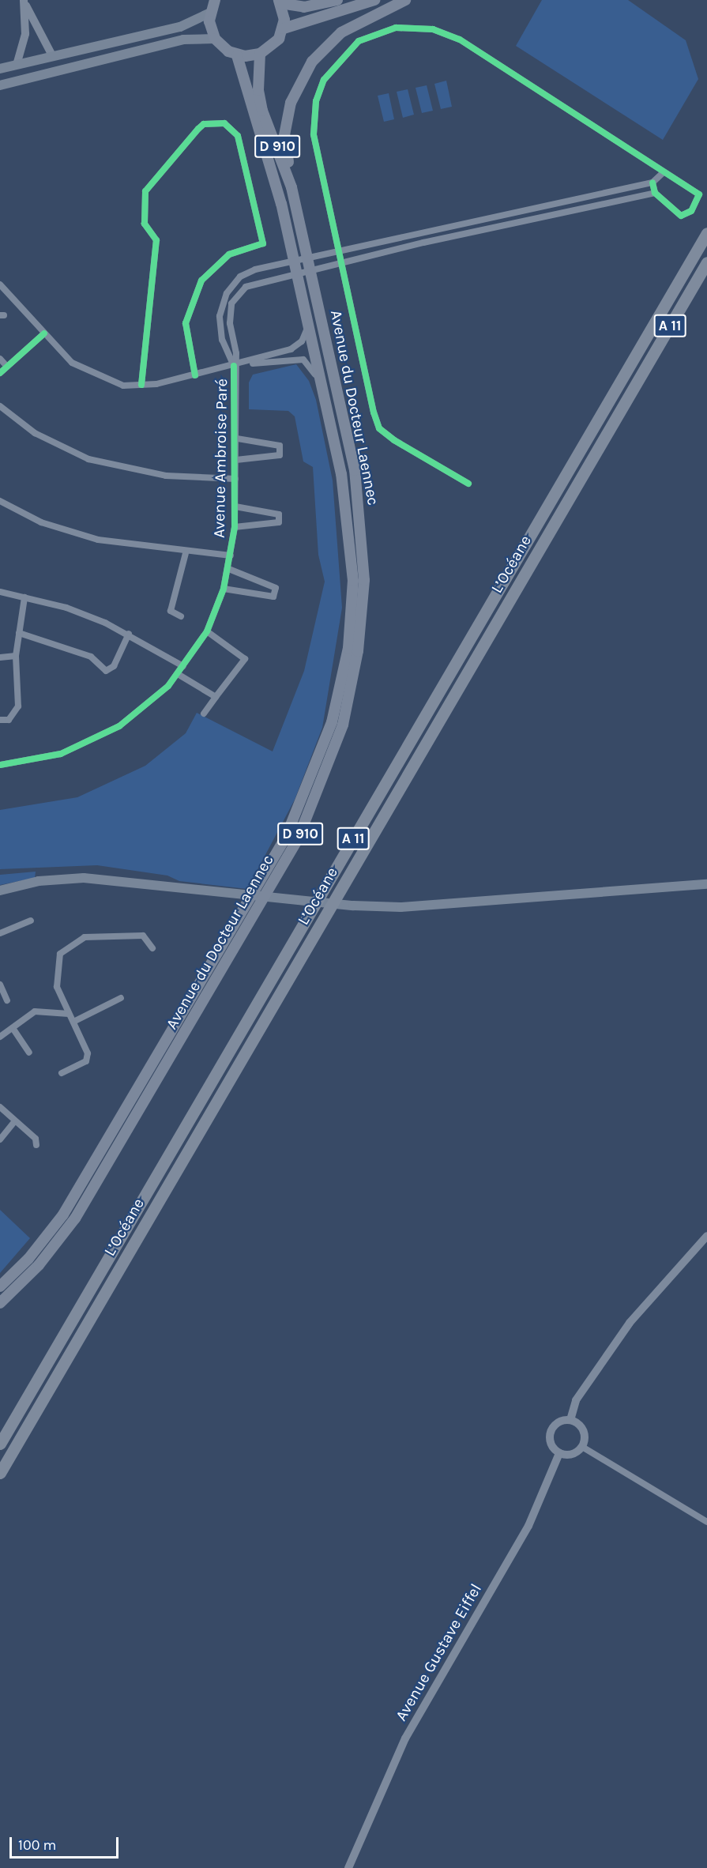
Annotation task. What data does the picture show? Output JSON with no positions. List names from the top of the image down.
{
  "streets": {
    "highway": ["A 11", "L’Océane"],
    "main road": ["D 910", "Avenue du Docteur Laennec"],
    "street": ["Avenue Ambroise Paré", "Avenue Gustave Eiffel"]
  },
  "crossings": [
    ["D 910", "Avenue du Docteur Laennec"]
  ],
  "scale_bar": "100 m"
}
